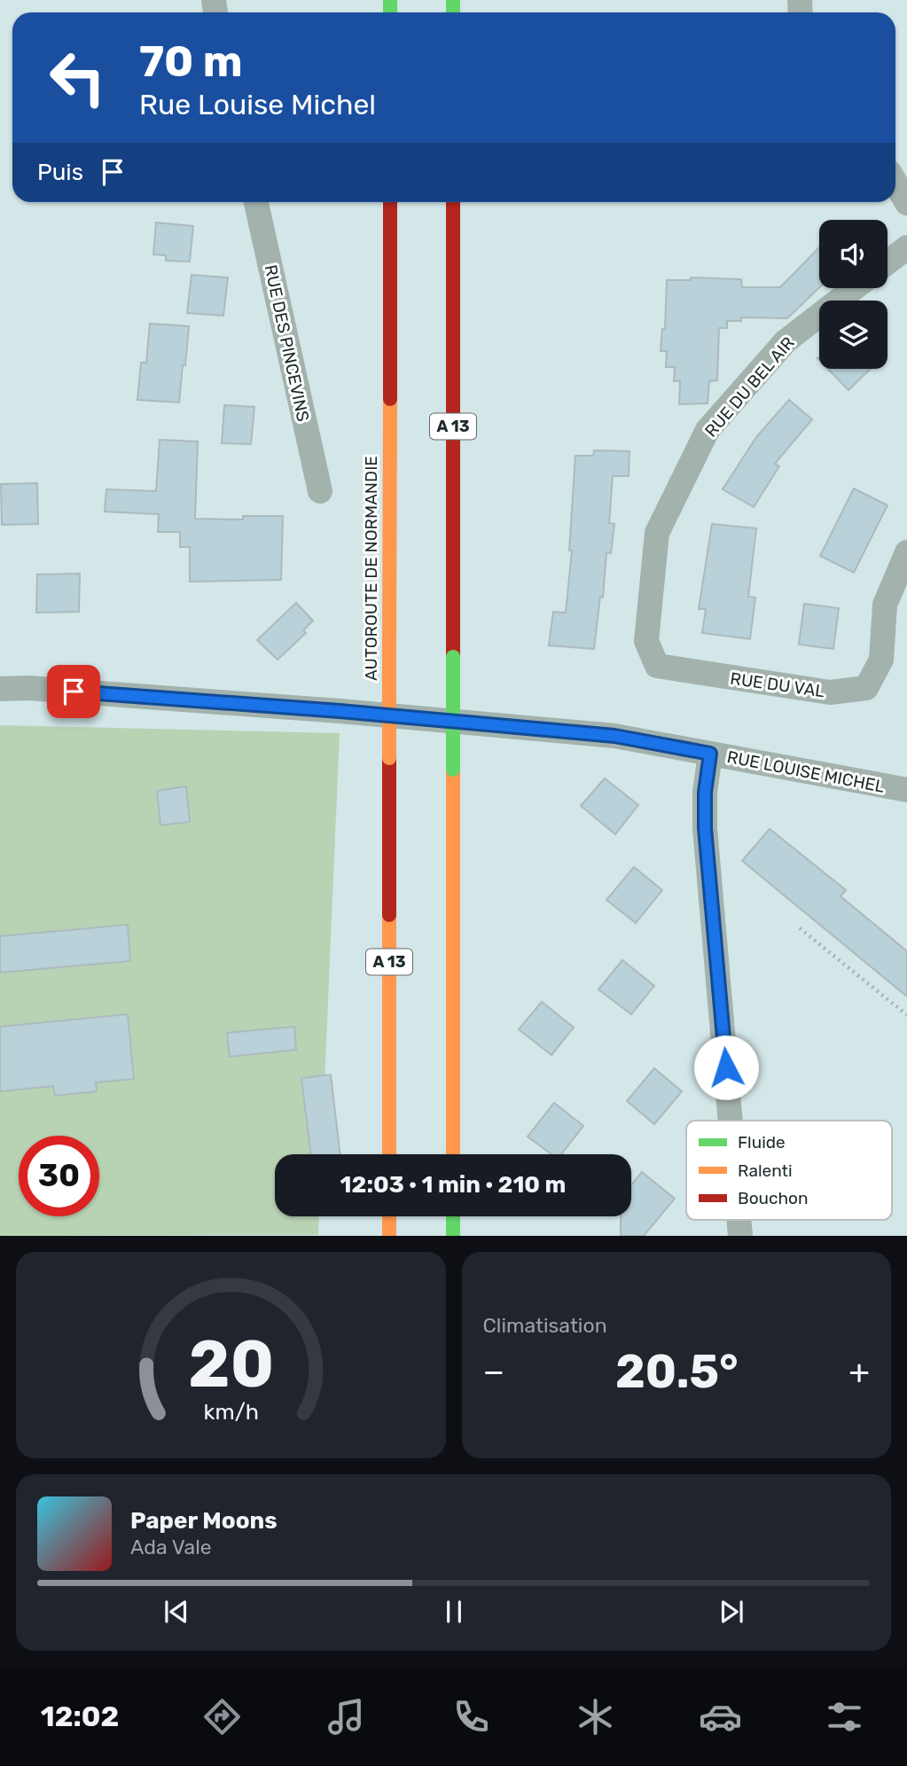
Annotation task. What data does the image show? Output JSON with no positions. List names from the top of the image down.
{
  "streets": {
    "highway": ["A 13", "AUTOROUTE DE NORMANDIE"],
    "street": [
      "RUE DES PINCEVINS",
      "RUE DU BEL AIR",
      "RUE DU VAL",
      "RUE LOUISE MICHEL"
    ]
  },
  "crossings": [
    ["RUE DU BEL AIR", "RUE DU VAL"]
  ],
  "legend": ["Fluide", "Ralenti", "Bouchon"],
  "page": {
    "turn": ["70 m", "Rue Louise Michel"],
    "then": "Puis",
    "limit": "30",
    "trip": "12:03 · 1 min · 210 m",
    "tile": "Climatisation",
    "heat": ["−", "20.5°", "+"],
    "song": ["Paper Moons", "Ada Vale"],
    "tabs": "12:02",
    "gauge": ["20", "km/h"]
  }
}
